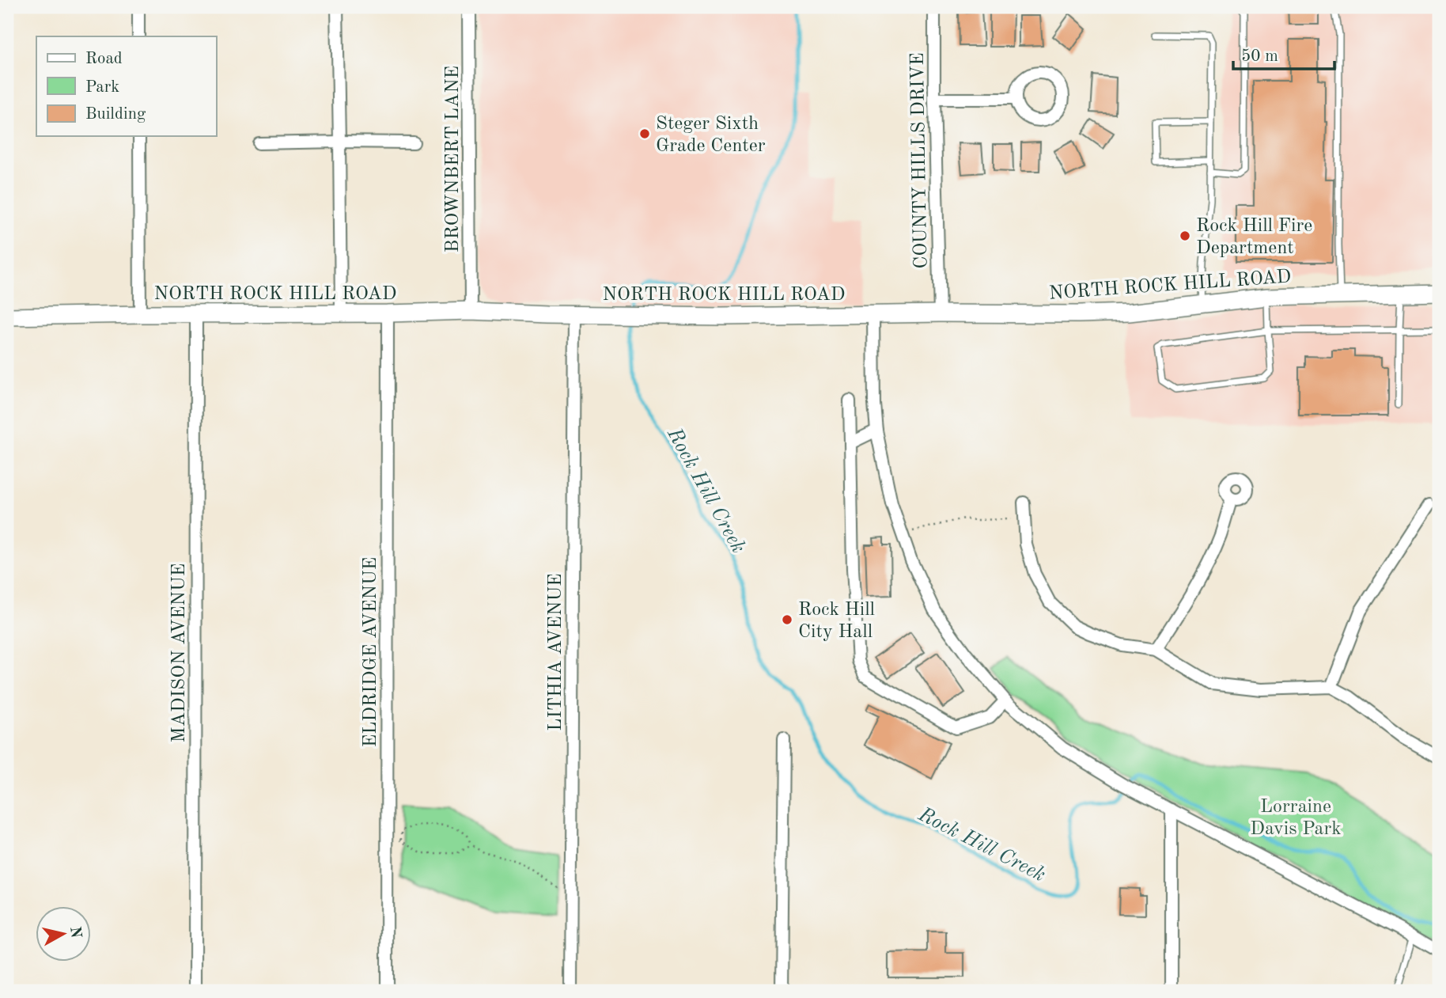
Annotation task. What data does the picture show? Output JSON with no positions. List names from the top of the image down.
{
  "streets": {
    "street": [
      "BROWNBERT LANE",
      "COUNTY HILLS DRIVE",
      "NORTH ROCK HILL ROAD",
      "ELDRIDGE AVENUE",
      "LITHIA AVENUE",
      "MADISON AVENUE"
    ]
  },
  "crossings": [
    ["BROWNBERT LANE", "NORTH ROCK HILL ROAD"],
    ["COUNTY HILLS DRIVE", "NORTH ROCK HILL ROAD"],
    ["NORTH ROCK HILL ROAD", "ELDRIDGE AVENUE"],
    ["NORTH ROCK HILL ROAD", "LITHIA AVENUE"],
    ["NORTH ROCK HILL ROAD", "MADISON AVENUE"]
  ],
  "water": ["Rock Hill Creek"],
  "parks": ["Lorraine Davis Park"],
  "places": ["Steger Sixth Grade Center", "Rock Hill Fire Department", "Rock Hill City Hall"],
  "legend": ["Road", "Park", "Building"],
  "scale_bar": "50 m",
  "north": "right"
}
